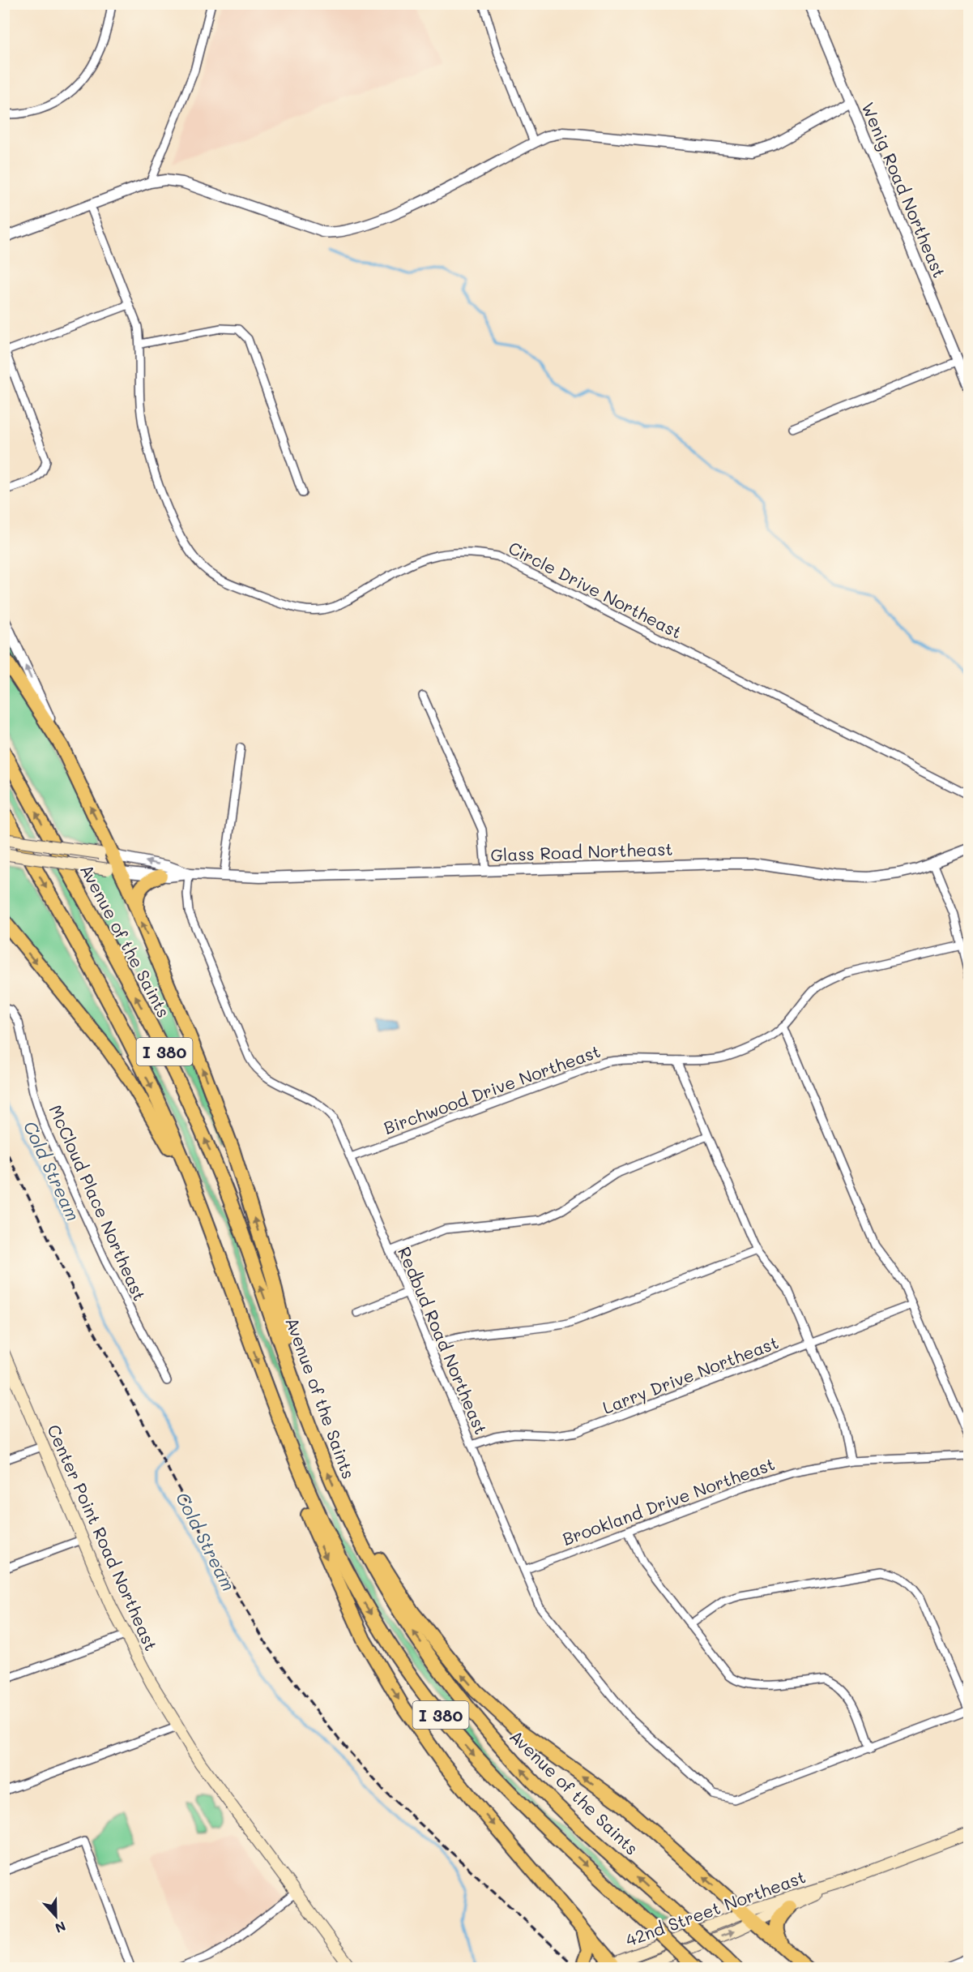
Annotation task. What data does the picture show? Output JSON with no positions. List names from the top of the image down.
{
  "streets": {
    "highway": ["Avenue of the Saints", "I 380"],
    "main road": ["Center Point Road Northeast", "42nd Street Northeast"],
    "street": [
      "Wenig Road Northeast",
      "Circle Drive Northeast",
      "Glass Road Northeast",
      "Birchwood Drive Northeast",
      "McCloud Place Northeast",
      "Redbud Road Northeast",
      "Larry Drive Northeast",
      "Brookland Drive Northeast"
    ]
  },
  "crossings": [
    ["Glass Road Northeast", "Redbud Road Northeast"],
    ["Birchwood Drive Northeast", "Redbud Road Northeast"],
    ["Redbud Road Northeast", "Larry Drive Northeast"],
    ["Redbud Road Northeast", "Brookland Drive Northeast"]
  ],
  "water": ["Cold Stream"],
  "north": "bottom"
}
